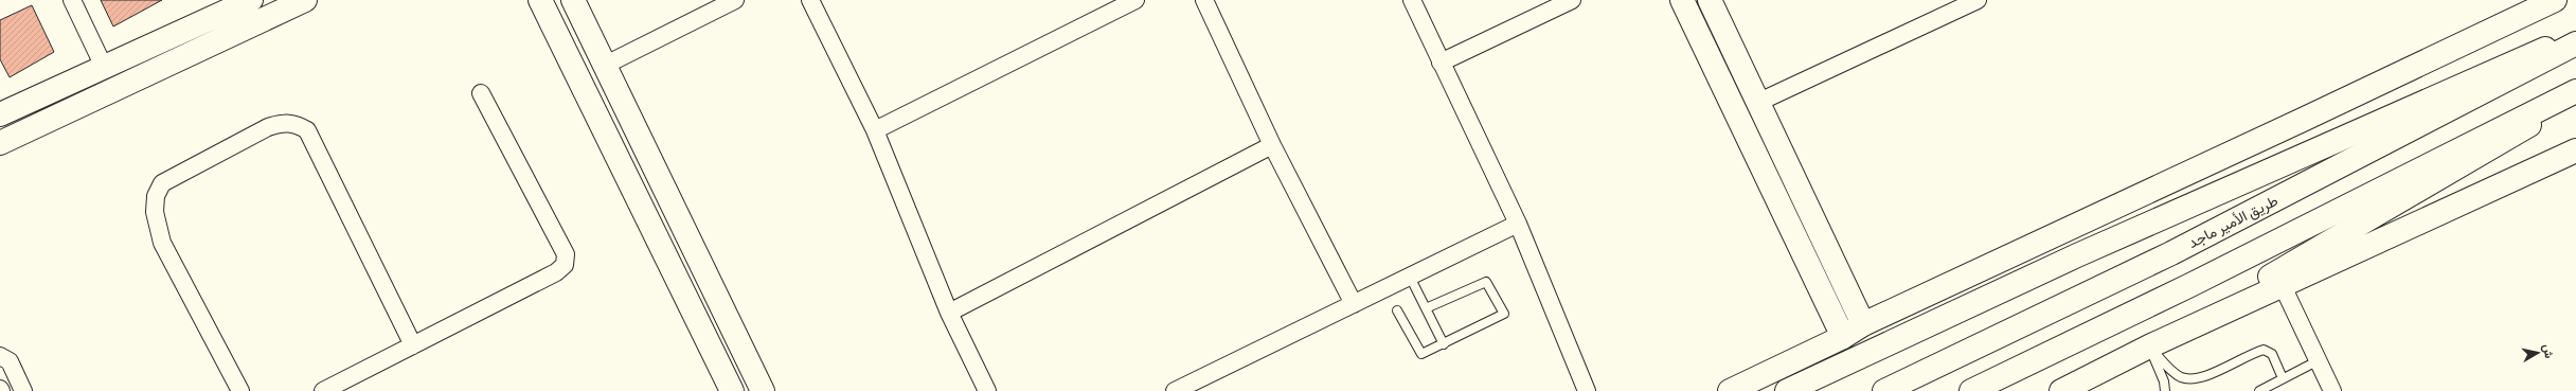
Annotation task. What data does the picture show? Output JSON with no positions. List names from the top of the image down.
{
  "streets": {
    "main road": ["طريق الأمير ماجد"]
  },
  "north": "right"
}
